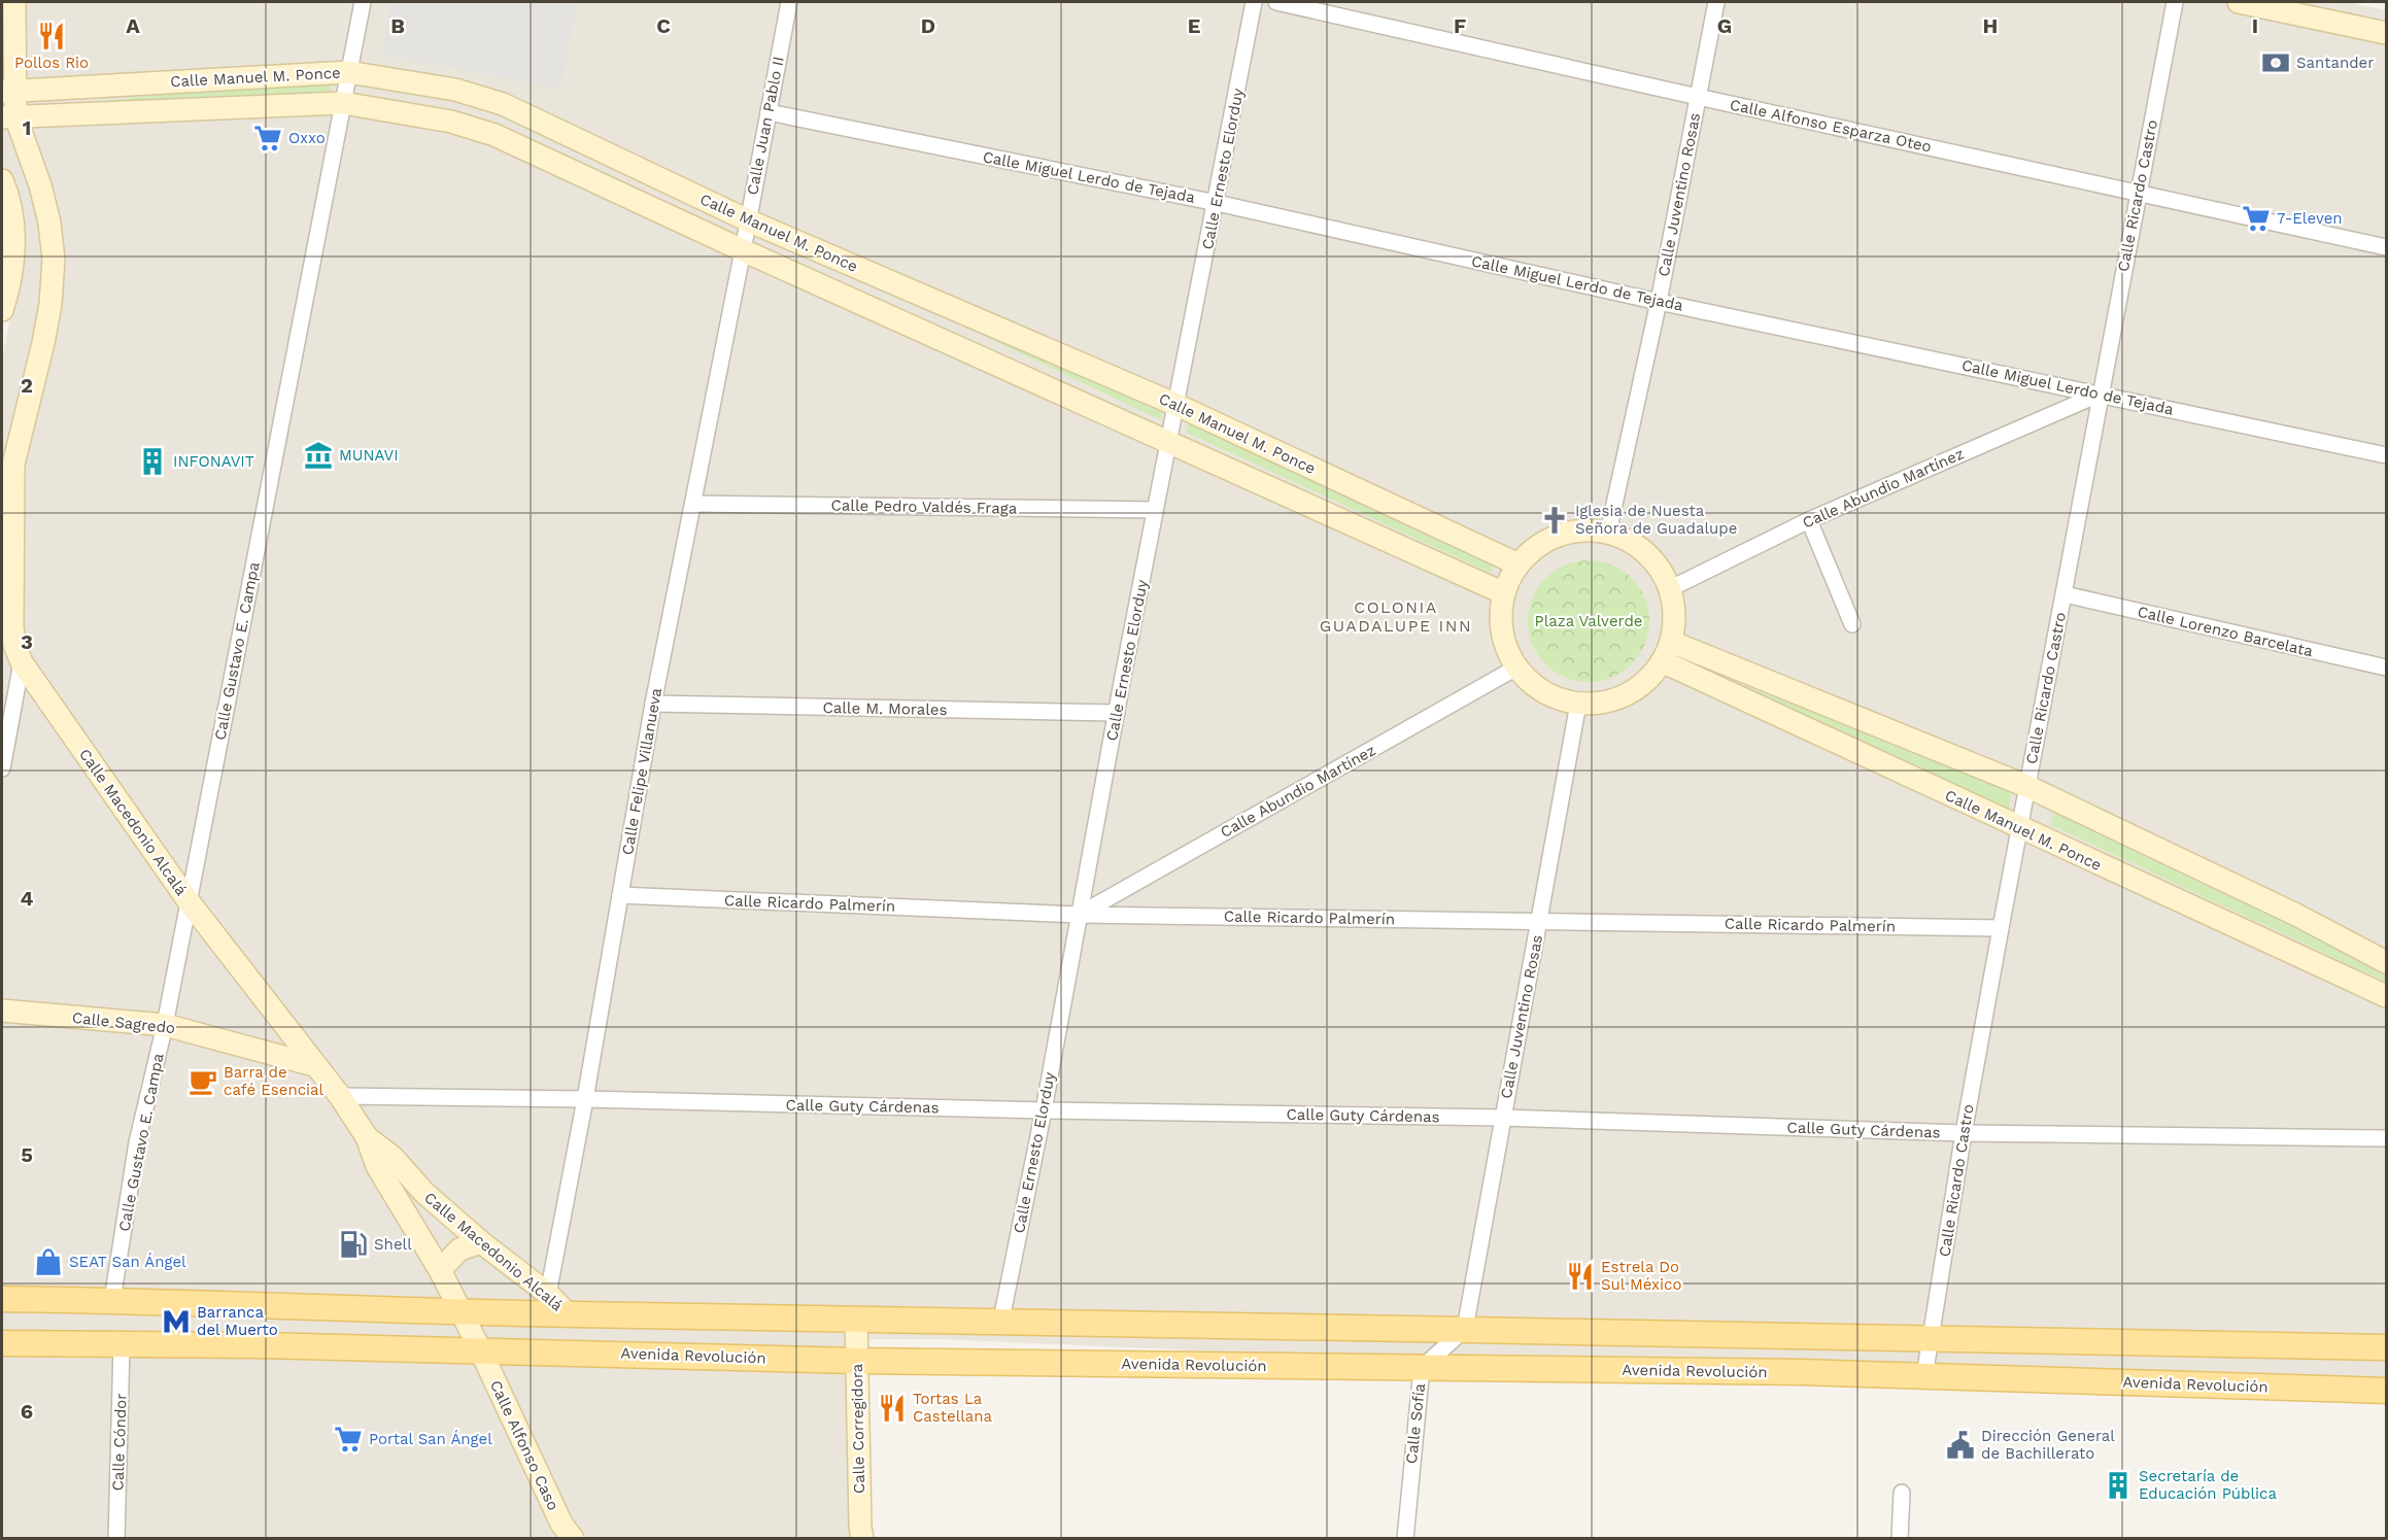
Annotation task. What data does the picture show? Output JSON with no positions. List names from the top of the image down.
{
  "streets": {
    "main road": ["Avenida Revolución"],
    "street": [
      "Calle Manuel M. Ponce",
      "Calle Juan Pablo II",
      "Calle Alfonso Esparza Oteo",
      "Calle Ernesto Elorduy",
      "Calle Miguel Lerdo de Tejada",
      "Calle Juventino Rosas",
      "Calle Ricardo Castro",
      "Calle Abundio Martínez",
      "Calle Pedro Valdés Fraga",
      "Calle Lorenzo Barcelata",
      "Calle Gustavo E. Campa",
      "Calle M. Morales",
      "Calle Felipe Villanueva",
      "Calle Macedonio Alcalá",
      "Calle Ricardo Palmerín",
      "Calle Sagredo",
      "Calle Guty Cárdenas",
      "Calle Sofía",
      "Calle Corregidora",
      "Calle Cóndor",
      "Calle Alfonso Caso"
    ]
  },
  "crossings": [
    ["Calle Manuel M. Ponce", "Calle Juan Pablo II"],
    ["Calle Manuel M. Ponce", "Calle Ernesto Elorduy"],
    ["Calle Manuel M. Ponce", "Calle Juventino Rosas"],
    ["Calle Manuel M. Ponce", "Calle Ricardo Castro"],
    ["Calle Manuel M. Ponce", "Calle Abundio Martínez"],
    ["Calle Manuel M. Ponce", "Calle Gustavo E. Campa"],
    ["Calle Manuel M. Ponce", "Calle Felipe Villanueva"],
    ["Calle Juan Pablo II", "Calle Miguel Lerdo de Tejada"],
    ["Calle Juan Pablo II", "Calle Felipe Villanueva"],
    ["Calle Alfonso Esparza Oteo", "Calle Juventino Rosas"],
    ["Calle Alfonso Esparza Oteo", "Calle Ricardo Castro"],
    ["Calle Ernesto Elorduy", "Calle Miguel Lerdo de Tejada"],
    ["Calle Ernesto Elorduy", "Calle Abundio Martínez"],
    ["Calle Ernesto Elorduy", "Calle Pedro Valdés Fraga"],
    ["Calle Ernesto Elorduy", "Calle M. Morales"],
    ["Calle Ernesto Elorduy", "Calle Ricardo Palmerín"],
    ["Calle Ernesto Elorduy", "Calle Guty Cárdenas"],
    ["Calle Miguel Lerdo de Tejada", "Calle Juventino Rosas"],
    ["Calle Miguel Lerdo de Tejada", "Calle Ricardo Castro"],
    ["Calle Miguel Lerdo de Tejada", "Calle Abundio Martínez"],
    ["Calle Juventino Rosas", "Calle Abundio Martínez"],
    ["Calle Juventino Rosas", "Calle Ricardo Palmerín"],
    ["Calle Juventino Rosas", "Calle Guty Cárdenas"],
    ["Calle Juventino Rosas", "Calle Sofía"],
    ["Calle Ricardo Castro", "Calle Abundio Martínez"],
    ["Calle Ricardo Castro", "Calle Lorenzo Barcelata"],
    ["Calle Ricardo Castro", "Calle Ricardo Palmerín"],
    ["Calle Ricardo Castro", "Calle Guty Cárdenas"],
    ["Calle Ricardo Castro", "Avenida Revolución"],
    ["Calle Abundio Martínez", "Calle Ricardo Palmerín"],
    ["Calle Pedro Valdés Fraga", "Calle Felipe Villanueva"],
    ["Calle Gustavo E. Campa", "Calle Macedonio Alcalá"],
    ["Calle Gustavo E. Campa", "Calle Sagredo"],
    ["Calle M. Morales", "Calle Felipe Villanueva"],
    ["Calle Felipe Villanueva", "Calle Macedonio Alcalá"],
    ["Calle Felipe Villanueva", "Calle Ricardo Palmerín"],
    ["Calle Felipe Villanueva", "Calle Guty Cárdenas"],
    ["Calle Macedonio Alcalá", "Calle Sagredo"],
    ["Calle Macedonio Alcalá", "Calle Guty Cárdenas"],
    ["Calle Macedonio Alcalá", "Avenida Revolución"],
    ["Calle Macedonio Alcalá", "Calle Alfonso Caso"],
    ["Avenida Revolución", "Calle Sofía"],
    ["Avenida Revolución", "Calle Corregidora"],
    ["Avenida Revolución", "Calle Cóndor"],
    ["Avenida Revolución", "Calle Alfonso Caso"]
  ],
  "districts": ["COLONIA GUADALUPE INN"],
  "parks": ["Plaza Valverde"],
  "places": {
    "restaurant": ["Pollos Rio", "Estrela Do Sul México", "Tortas La Castellana"],
    "bank": ["Santander"],
    "supermarket": ["Oxxo", "7-Eleven", "Portal San Ángel"],
    "museum": ["MUNAVI"],
    "building": ["INFONAVIT", "Secretaría de Educación Pública"],
    "church": ["Iglesia de Nuesta Señora de Guadalupe"],
    "cafe": ["Barra de café Esencial"],
    "fuel station": ["Shell"],
    "shop": ["SEAT San Ángel"],
    "metro station": ["Barranca del Muerto"],
    "public building": ["Dirección General de Bachillerato"]
  },
  "grid": {
    "columns": [
      "A",
      "B",
      "C",
      "D",
      "E",
      "F",
      "G",
      "H",
      "I"
    ],
    "rows": [
      "1",
      "2",
      "3",
      "4",
      "5",
      "6"
    ]
  }
}
